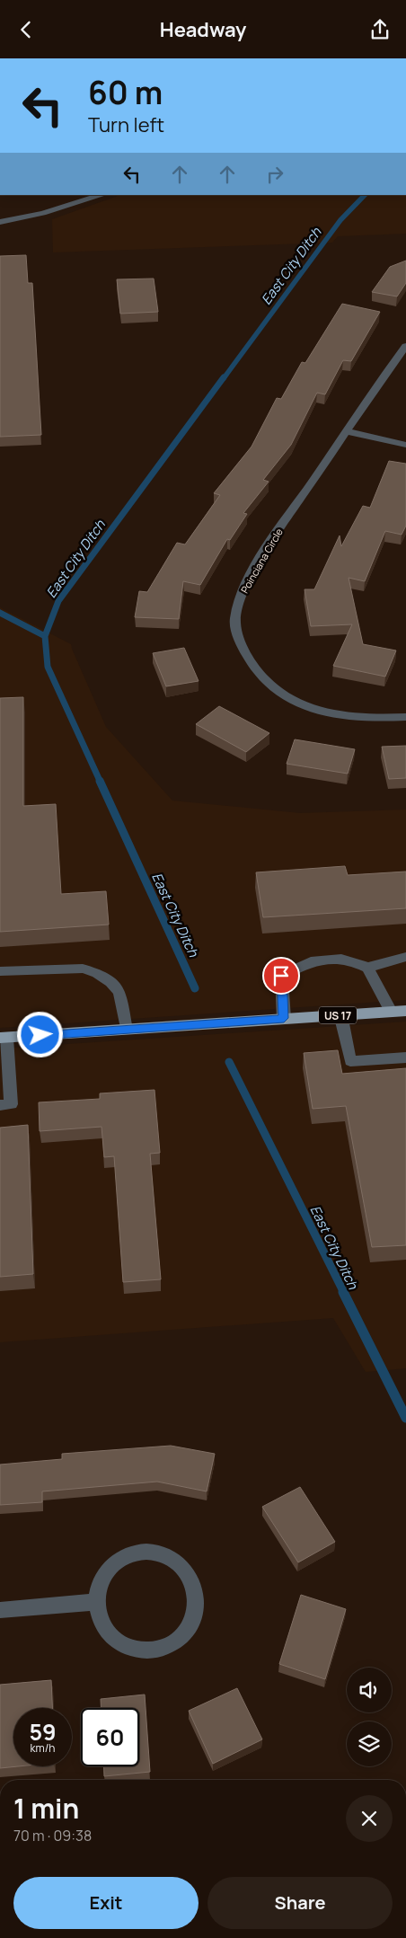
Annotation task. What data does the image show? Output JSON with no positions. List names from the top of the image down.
{
  "streets": {
    "main road": ["US 17"],
    "street": ["Poinciana Circle"]
  },
  "water": ["East City Ditch"],
  "page": {
    "header": "Headway",
    "turn": ["60 m", "Turn left"],
    "speed": "59 km/h",
    "limit": "60",
    "heading": ["1 min", "70 m · 09:38"],
    "buttons": ["Exit", "Share"]
  }
}
